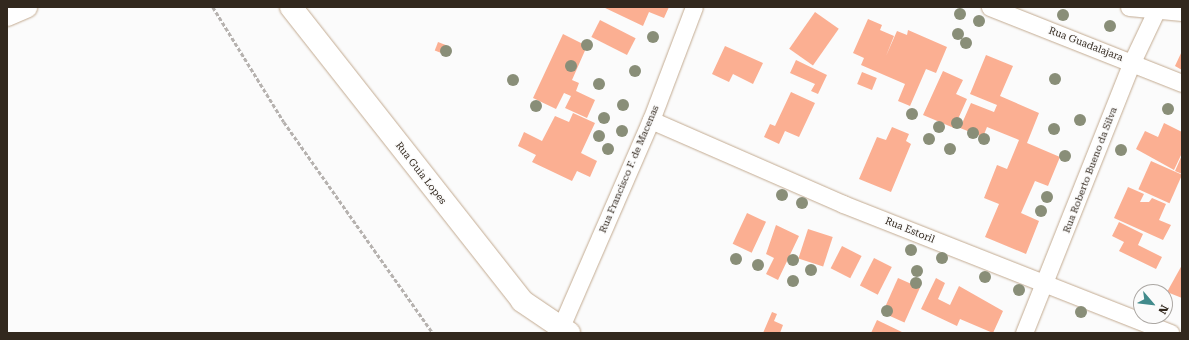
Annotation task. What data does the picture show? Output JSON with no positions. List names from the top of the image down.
{
  "streets": {
    "main road": ["Rua Guia Lopes"],
    "street": [
      "Rua Guadalajara",
      "Rua Francisco F. de Macenas",
      "Rua Roberto Bueno da Silva",
      "Rua Estoril"
    ]
  },
  "crossings": [
    ["Rua Guadalajara", "Rua Roberto Bueno da Silva"],
    ["Rua Francisco F. de Macenas", "Rua Guia Lopes"],
    ["Rua Francisco F. de Macenas", "Rua Estoril"],
    ["Rua Roberto Bueno da Silva", "Rua Estoril"]
  ],
  "north": "bottom right"
}
